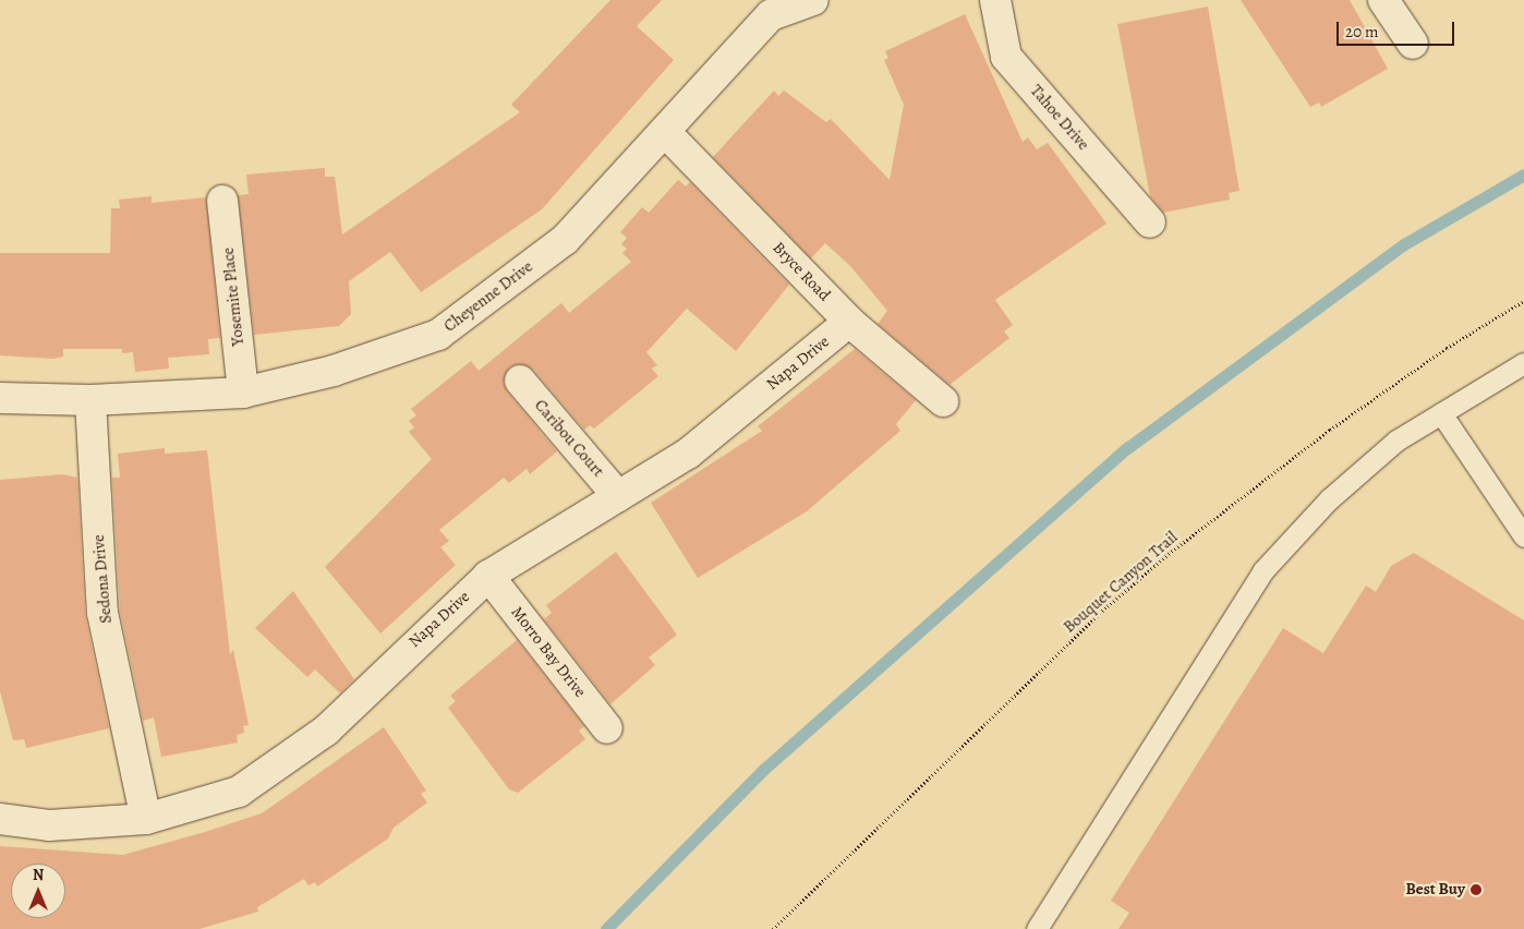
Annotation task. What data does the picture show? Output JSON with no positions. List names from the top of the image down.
{
  "streets": {
    "street": [
      "Tahoe Drive",
      "Bryce Road",
      "Yosemite Place",
      "Cheyenne Drive",
      "Napa Drive",
      "Caribou Court",
      "Sedona Drive",
      "Morro Bay Drive"
    ],
    "path": ["Bouquet Canyon Trail"]
  },
  "crossings": [
    ["Bryce Road", "Cheyenne Drive"],
    ["Bryce Road", "Napa Drive"],
    ["Yosemite Place", "Cheyenne Drive"],
    ["Cheyenne Drive", "Sedona Drive"],
    ["Napa Drive", "Caribou Court"],
    ["Napa Drive", "Sedona Drive"],
    ["Napa Drive", "Morro Bay Drive"]
  ],
  "places": ["Best Buy"],
  "scale_bar": "20 m",
  "north": "top"
}
